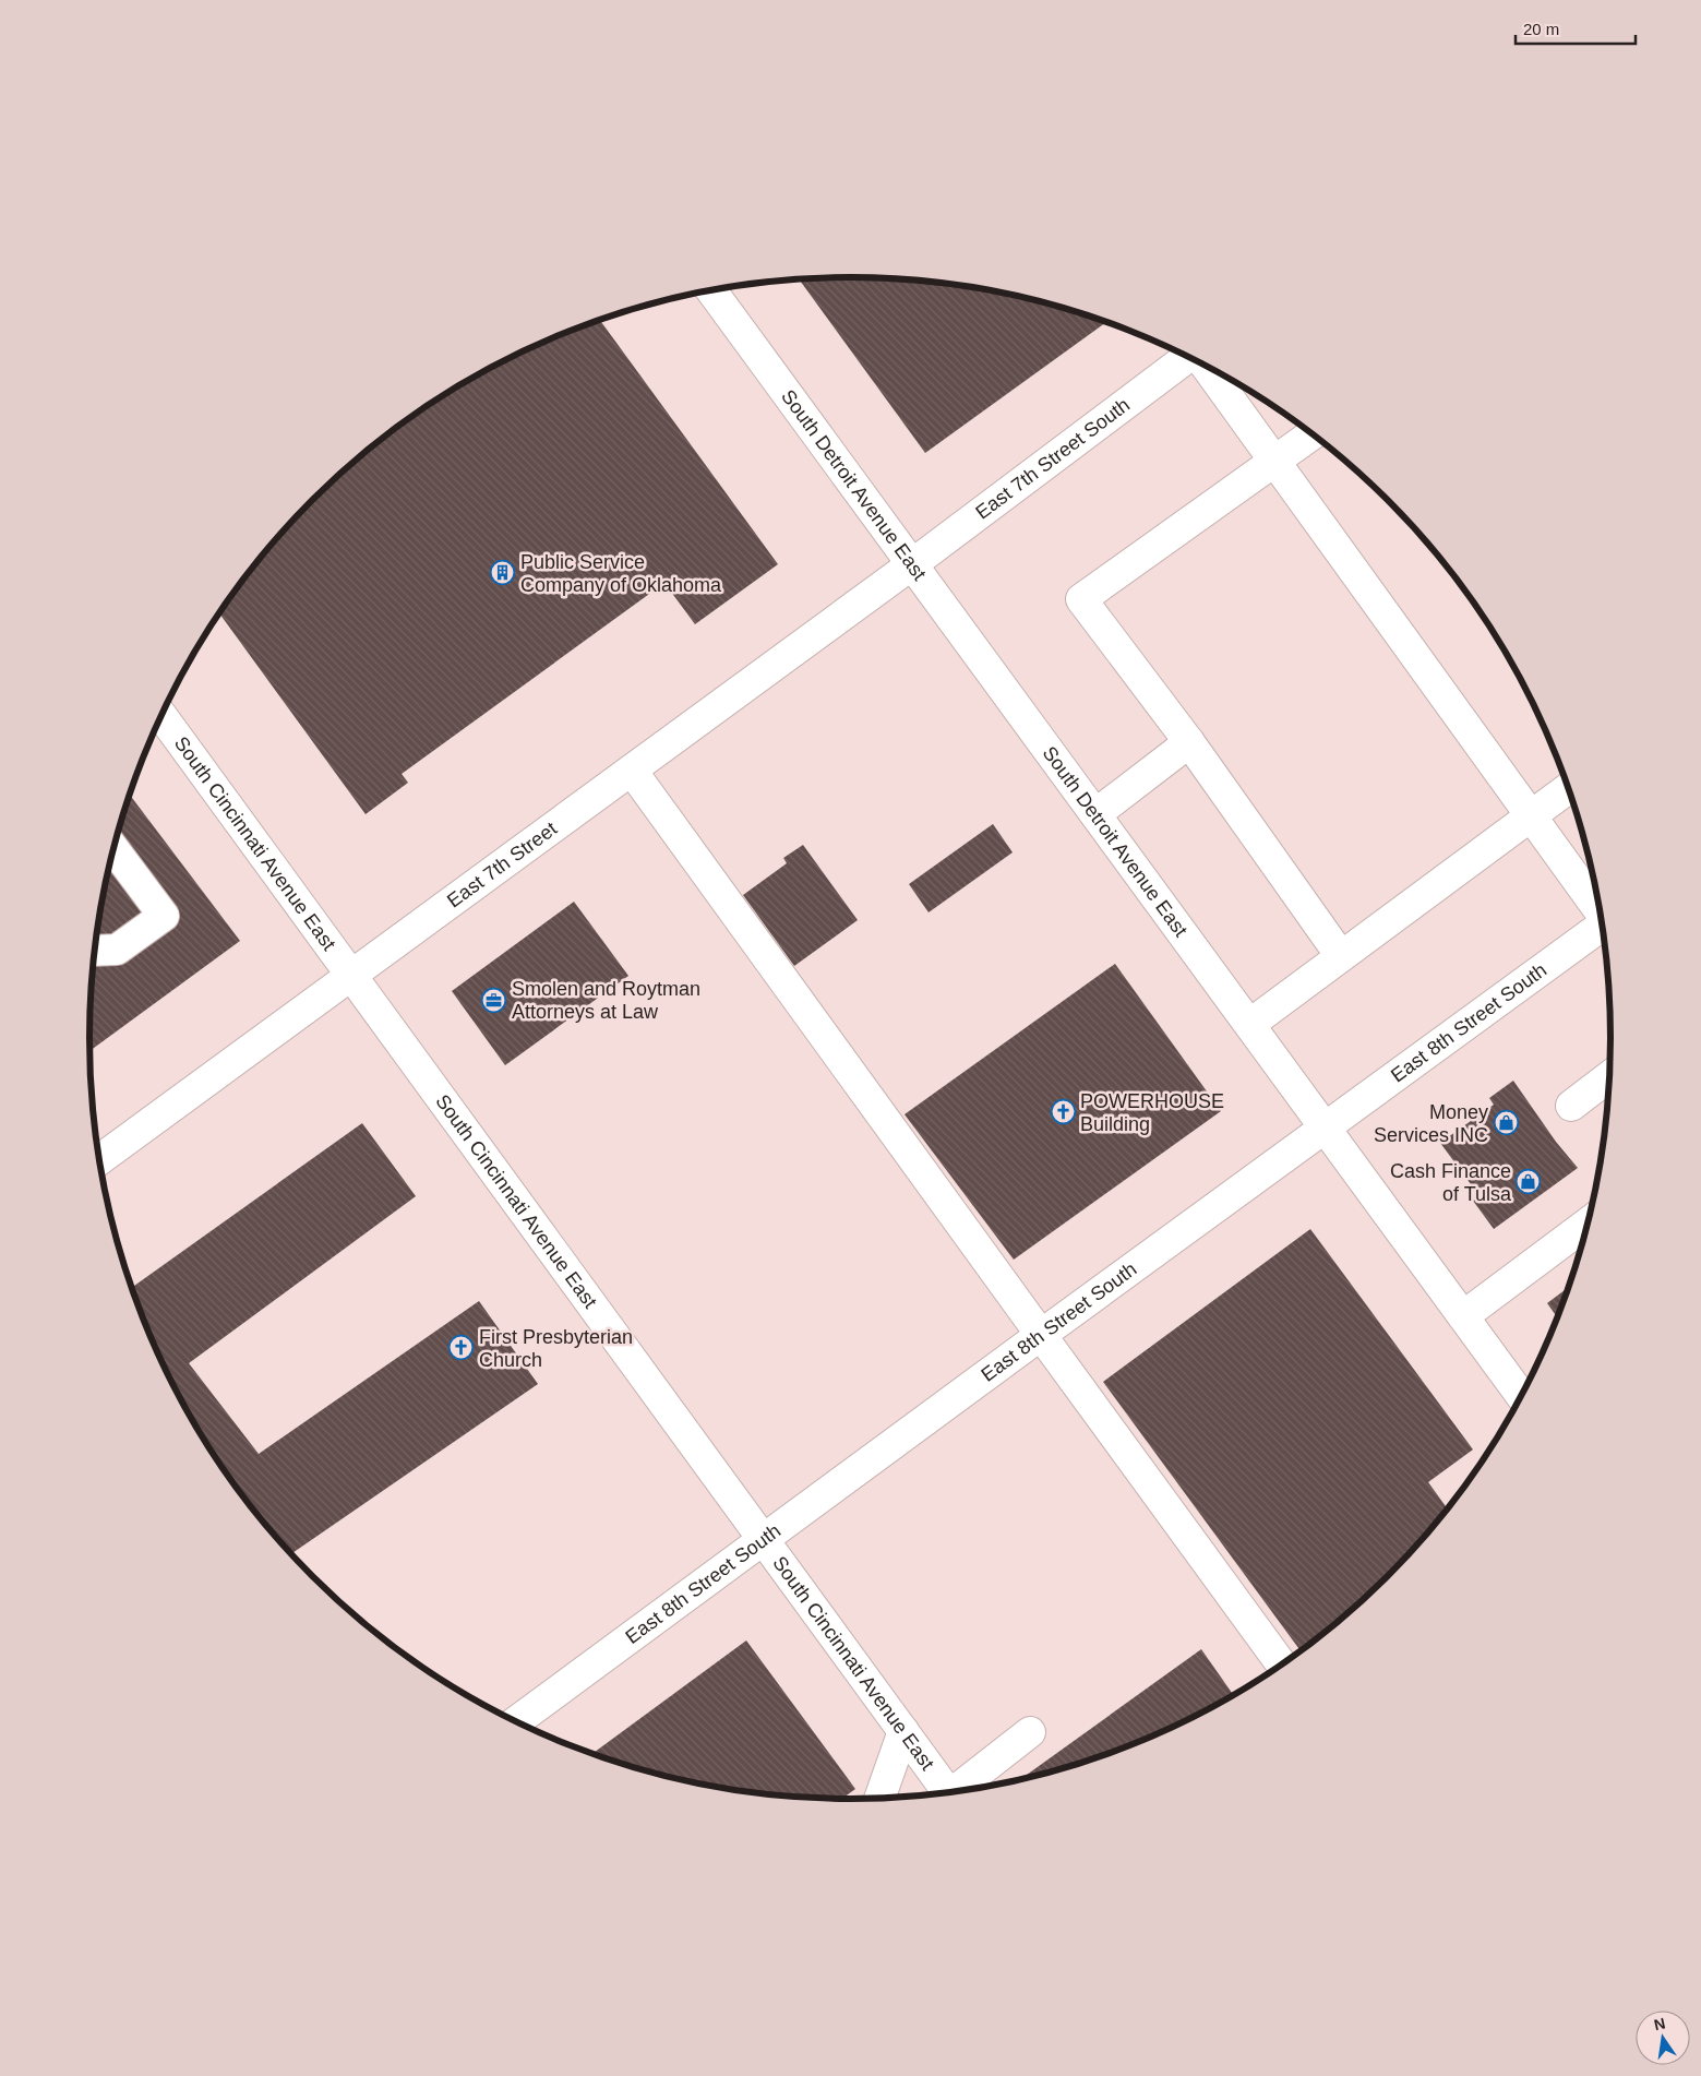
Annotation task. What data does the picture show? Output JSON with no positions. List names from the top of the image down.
{
  "streets": {
    "main road": [
      "East 7th Street South",
      "South Detroit Avenue East",
      "South Cincinnati Avenue East",
      "East 7th Street",
      "East 8th Street South"
    ]
  },
  "crossings": [
    ["East 7th Street South", "South Detroit Avenue East"],
    ["East 7th Street South", "East 7th Street"],
    ["South Detroit Avenue East", "East 7th Street"],
    ["South Detroit Avenue East", "East 8th Street South"],
    ["South Cincinnati Avenue East", "East 7th Street"],
    ["South Cincinnati Avenue East", "East 8th Street South"]
  ],
  "places": {
    "building": ["Public Service Company of Oklahoma"],
    "office": ["Smolen and Roytman Attorneys at Law"],
    "church": ["POWERHOUSE Building", "First Presbyterian Church"],
    "shop": ["Money Services INC", "Cash Finance of Tulsa"]
  },
  "scale_bar": "20 m",
  "north": "top"
}
